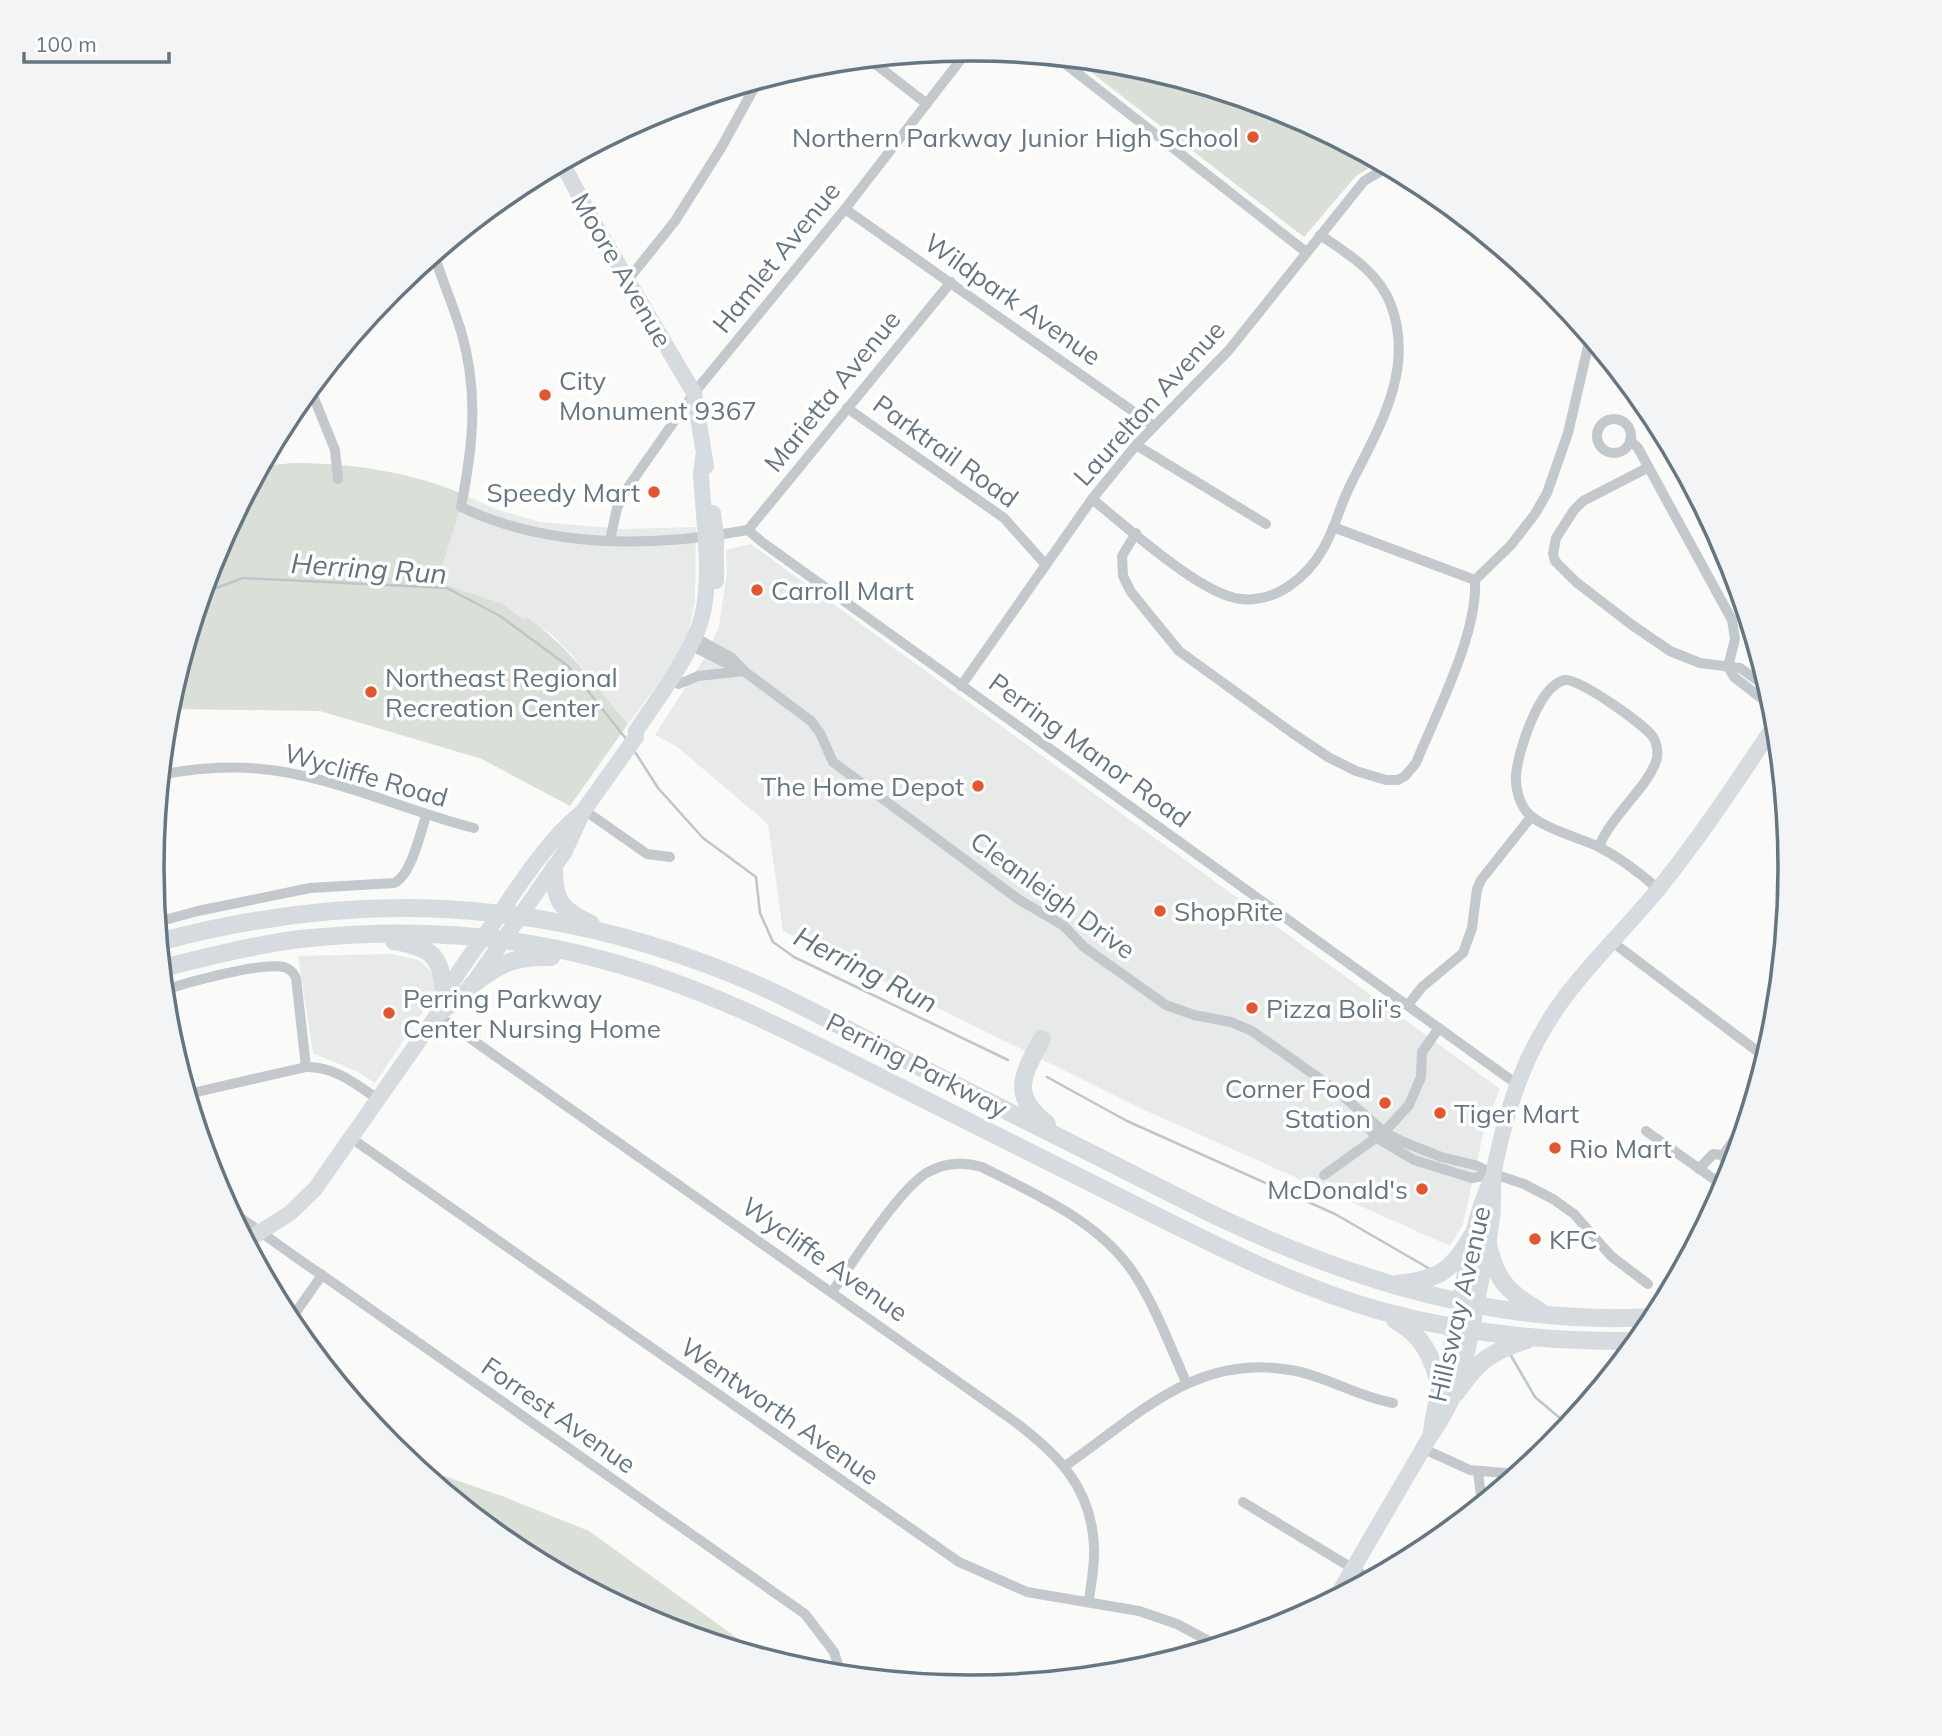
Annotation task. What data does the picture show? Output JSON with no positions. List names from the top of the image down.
{
  "streets": {
    "main road": ["Perring Parkway"],
    "street": [
      "Hamlet Avenue",
      "Moore Avenue",
      "Wildpark Avenue",
      "Marietta Avenue",
      "Laurelton Avenue",
      "Parktrail Road",
      "Perring Manor Road",
      "Wycliffe Road",
      "Cleanleigh Drive",
      "Wycliffe Avenue",
      "Hillsway Avenue",
      "Wentworth Avenue",
      "Forrest Avenue"
    ]
  },
  "crossings": [
    ["Hamlet Avenue", "Moore Avenue"],
    ["Hamlet Avenue", "Wildpark Avenue"],
    ["Moore Avenue", "Cleanleigh Drive"],
    ["Wildpark Avenue", "Marietta Avenue"],
    ["Wildpark Avenue", "Laurelton Avenue"],
    ["Marietta Avenue", "Parktrail Road"],
    ["Marietta Avenue", "Perring Manor Road"],
    ["Laurelton Avenue", "Parktrail Road"],
    ["Laurelton Avenue", "Perring Manor Road"],
    ["Perring Manor Road", "Hillsway Avenue"],
    ["Cleanleigh Drive", "Hillsway Avenue"],
    ["Perring Parkway", "Hillsway Avenue"],
    ["Wycliffe Avenue", "Wentworth Avenue"]
  ],
  "water": ["Herring Run"],
  "places": [
    "Northern Parkway Junior High School",
    "City Monument 9367",
    "Speedy Mart",
    "Carroll Mart",
    "Northeast Regional Recreation Center",
    "The Home Depot",
    "ShopRite",
    "Pizza Boli's",
    "Perring Parkway Center Nursing Home",
    "Corner Food Station",
    "Tiger Mart",
    "Rio Mart",
    "McDonald's",
    "KFC"
  ],
  "scale_bar": "100 m"
}
